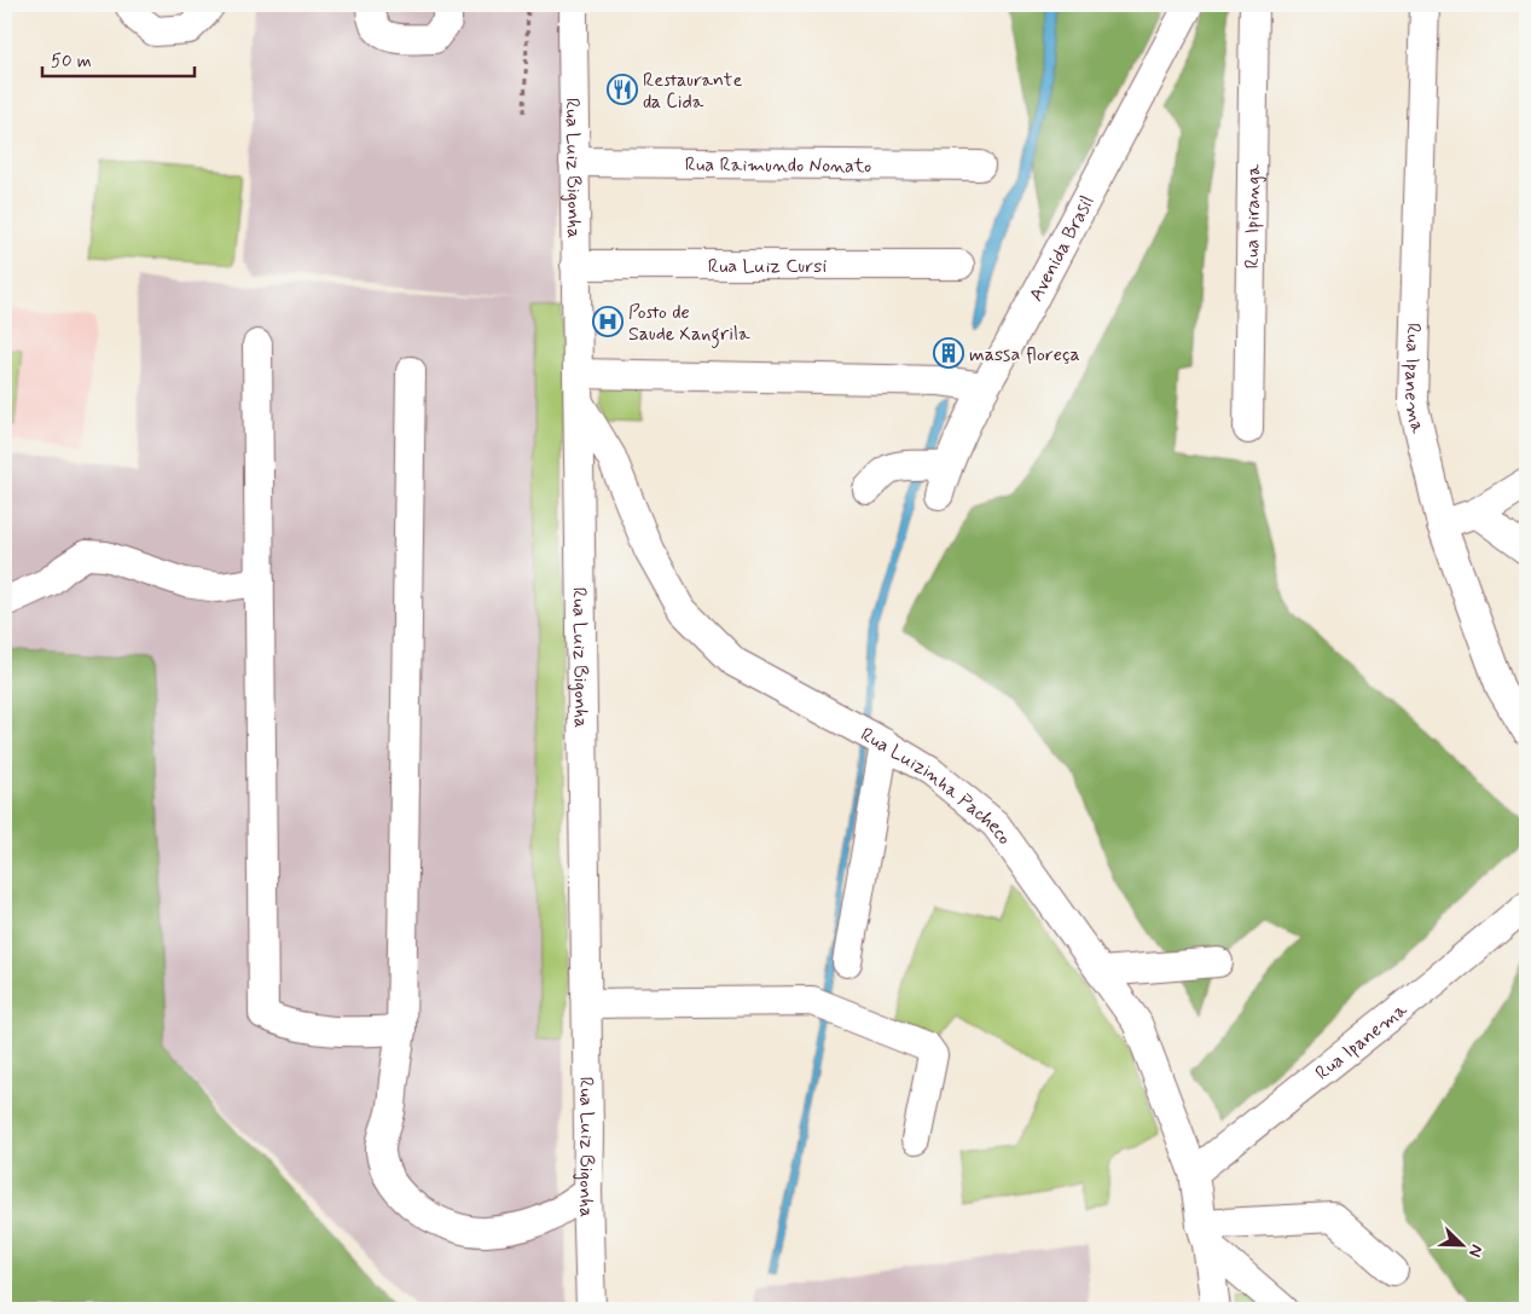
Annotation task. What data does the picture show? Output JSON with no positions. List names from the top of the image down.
{
  "streets": {
    "street": [
      "Rua Raimundo Nonato",
      "Rua Luiz Bigonha",
      "Rua Ipiranga",
      "Avenida Brasil",
      "Rua Luiz Cursi",
      "Rua Ipanema",
      "Rua Luizinha Pacheco"
    ]
  },
  "crossings": [
    ["Rua Raimundo Nonato", "Rua Luiz Bigonha"],
    ["Rua Luiz Bigonha", "Rua Luiz Cursi"],
    ["Rua Luiz Bigonha", "Rua Luizinha Pacheco"],
    ["Rua Ipanema", "Rua Luizinha Pacheco"]
  ],
  "places": {
    "restaurant": ["Restaurante da Cida"],
    "hospital": ["Posto de Saude Xangrila"],
    "building": ["massa floreça"]
  },
  "scale_bar": "50 m",
  "north": "bottom right"
}
